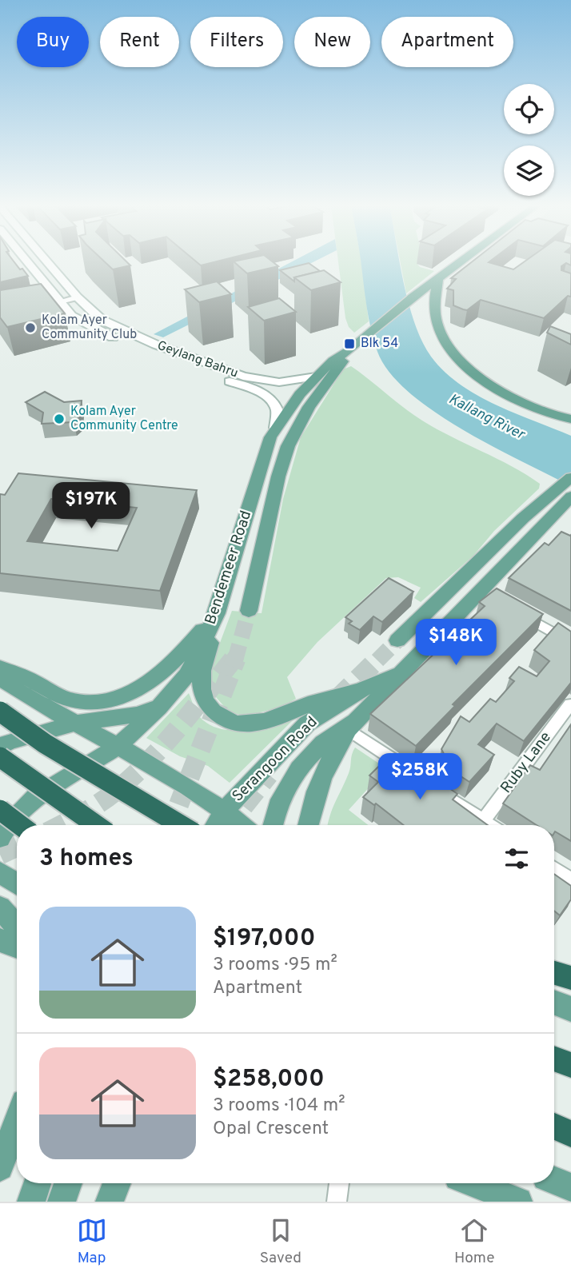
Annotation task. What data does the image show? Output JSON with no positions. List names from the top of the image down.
{
  "streets": {
    "main road": ["Geylang Bahru", "Bendemeer Road", "Serangoon Road"],
    "street": ["Ruby Lane"]
  },
  "crossings": [
    ["Geylang Bahru", "Bendemeer Road"]
  ],
  "water": ["Kallang River"],
  "places": {
    "other": ["Kolam Ayer Community Club", "Kolam Ayer Community Centre"],
    "transit": ["Blk 54"]
  },
  "page": {
    "chip": [
      "Buy",
      "Rent",
      "Filters",
      "New",
      "Apartment"
    ],
    "price": ["$197K", "$148K", "$258K"],
    "heading": "3 homes",
    "list": [
      {
        "name": "$197,000",
        "note": "3 rooms · 95 m² · Apartment"
      },
      {
        "name": "$258,000",
        "note": "3 rooms · 104 m² · Opal Crescent"
      }
    ],
    "tabs": ["Map", "Saved", "Home"]
  }
}
